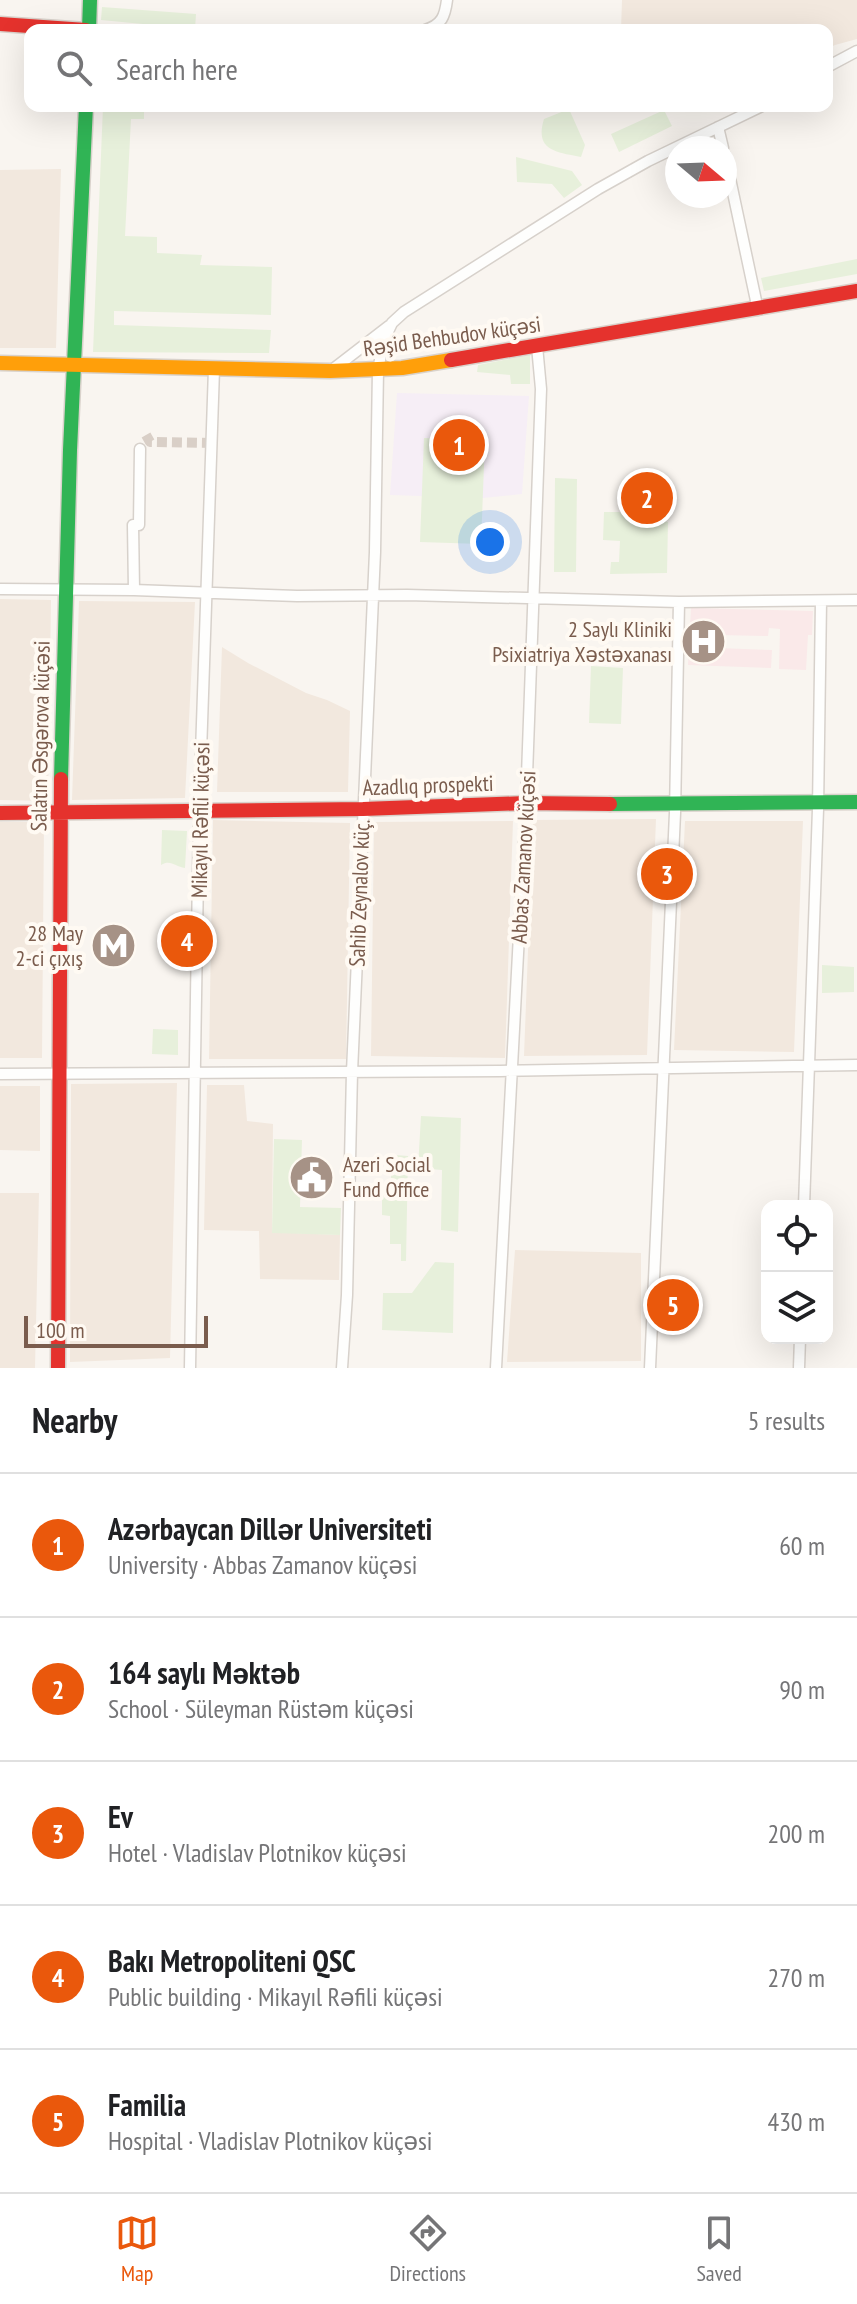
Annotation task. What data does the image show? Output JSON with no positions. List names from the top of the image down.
{
  "streets": {
    "main road": ["Rəşid Behbudov küçəsi", "Salatın Əsgərova küçəsi", "Azadlıq prospekti"],
    "street": ["Mikayıl Rəfili küçəsi", "Abbas Zamanov küçəsi", "Sahib Zeynalov küç."]
  },
  "crossings": [
    ["Rəşid Behbudov küçəsi", "Salatın Əsgərova küçəsi"],
    ["Rəşid Behbudov küçəsi", "Mikayıl Rəfili küçəsi"],
    ["Rəşid Behbudov küçəsi", "Abbas Zamanov küçəsi"],
    ["Rəşid Behbudov küçəsi", "Sahib Zeynalov küç."],
    ["Salatın Əsgərova küçəsi", "Azadlıq prospekti"],
    ["Azadlıq prospekti", "Mikayıl Rəfili küçəsi"],
    ["Azadlıq prospekti", "Abbas Zamanov küçəsi"],
    ["Azadlıq prospekti", "Sahib Zeynalov küç."]
  ],
  "places": {
    "hospital": ["2 Saylı Kliniki Psixiatriya Xəstəxanası"],
    "metro station": ["28 May 2-ci çıxış"],
    "public building": ["Azeri Social Fund Office"]
  },
  "scale_bar": "100 m",
  "north": "right",
  "page": {
    "search": "Search here",
    "pins": [
      "1",
      "2",
      "3",
      "4",
      "5"
    ],
    "scale": "100 m",
    "heading": ["Nearby", "5 results"],
    "list": [
      {
        "mark": "1",
        "name": "Azərbaycan Dillər Universiteti",
        "note": "University · Abbas Zamanov küçəsi",
        "value": "60 m"
      },
      {
        "mark": "2",
        "name": "164 saylı Məktəb",
        "note": "School · Süleyman Rüstəm küçəsi",
        "value": "90 m"
      },
      {
        "mark": "3",
        "name": "Ev",
        "note": "Hotel · Vladislav Plotnikov küçəsi",
        "value": "200 m"
      },
      {
        "mark": "4",
        "name": "Bakı Metropoliteni QSC",
        "note": "Public building · Mikayıl Rəfili küçəsi",
        "value": "270 m"
      },
      {
        "mark": "5",
        "name": "Familia",
        "note": "Hospital · Vladislav Plotnikov küçəsi",
        "value": "430 m"
      }
    ],
    "nav": ["Map", "Directions", "Saved"]
  }
}
